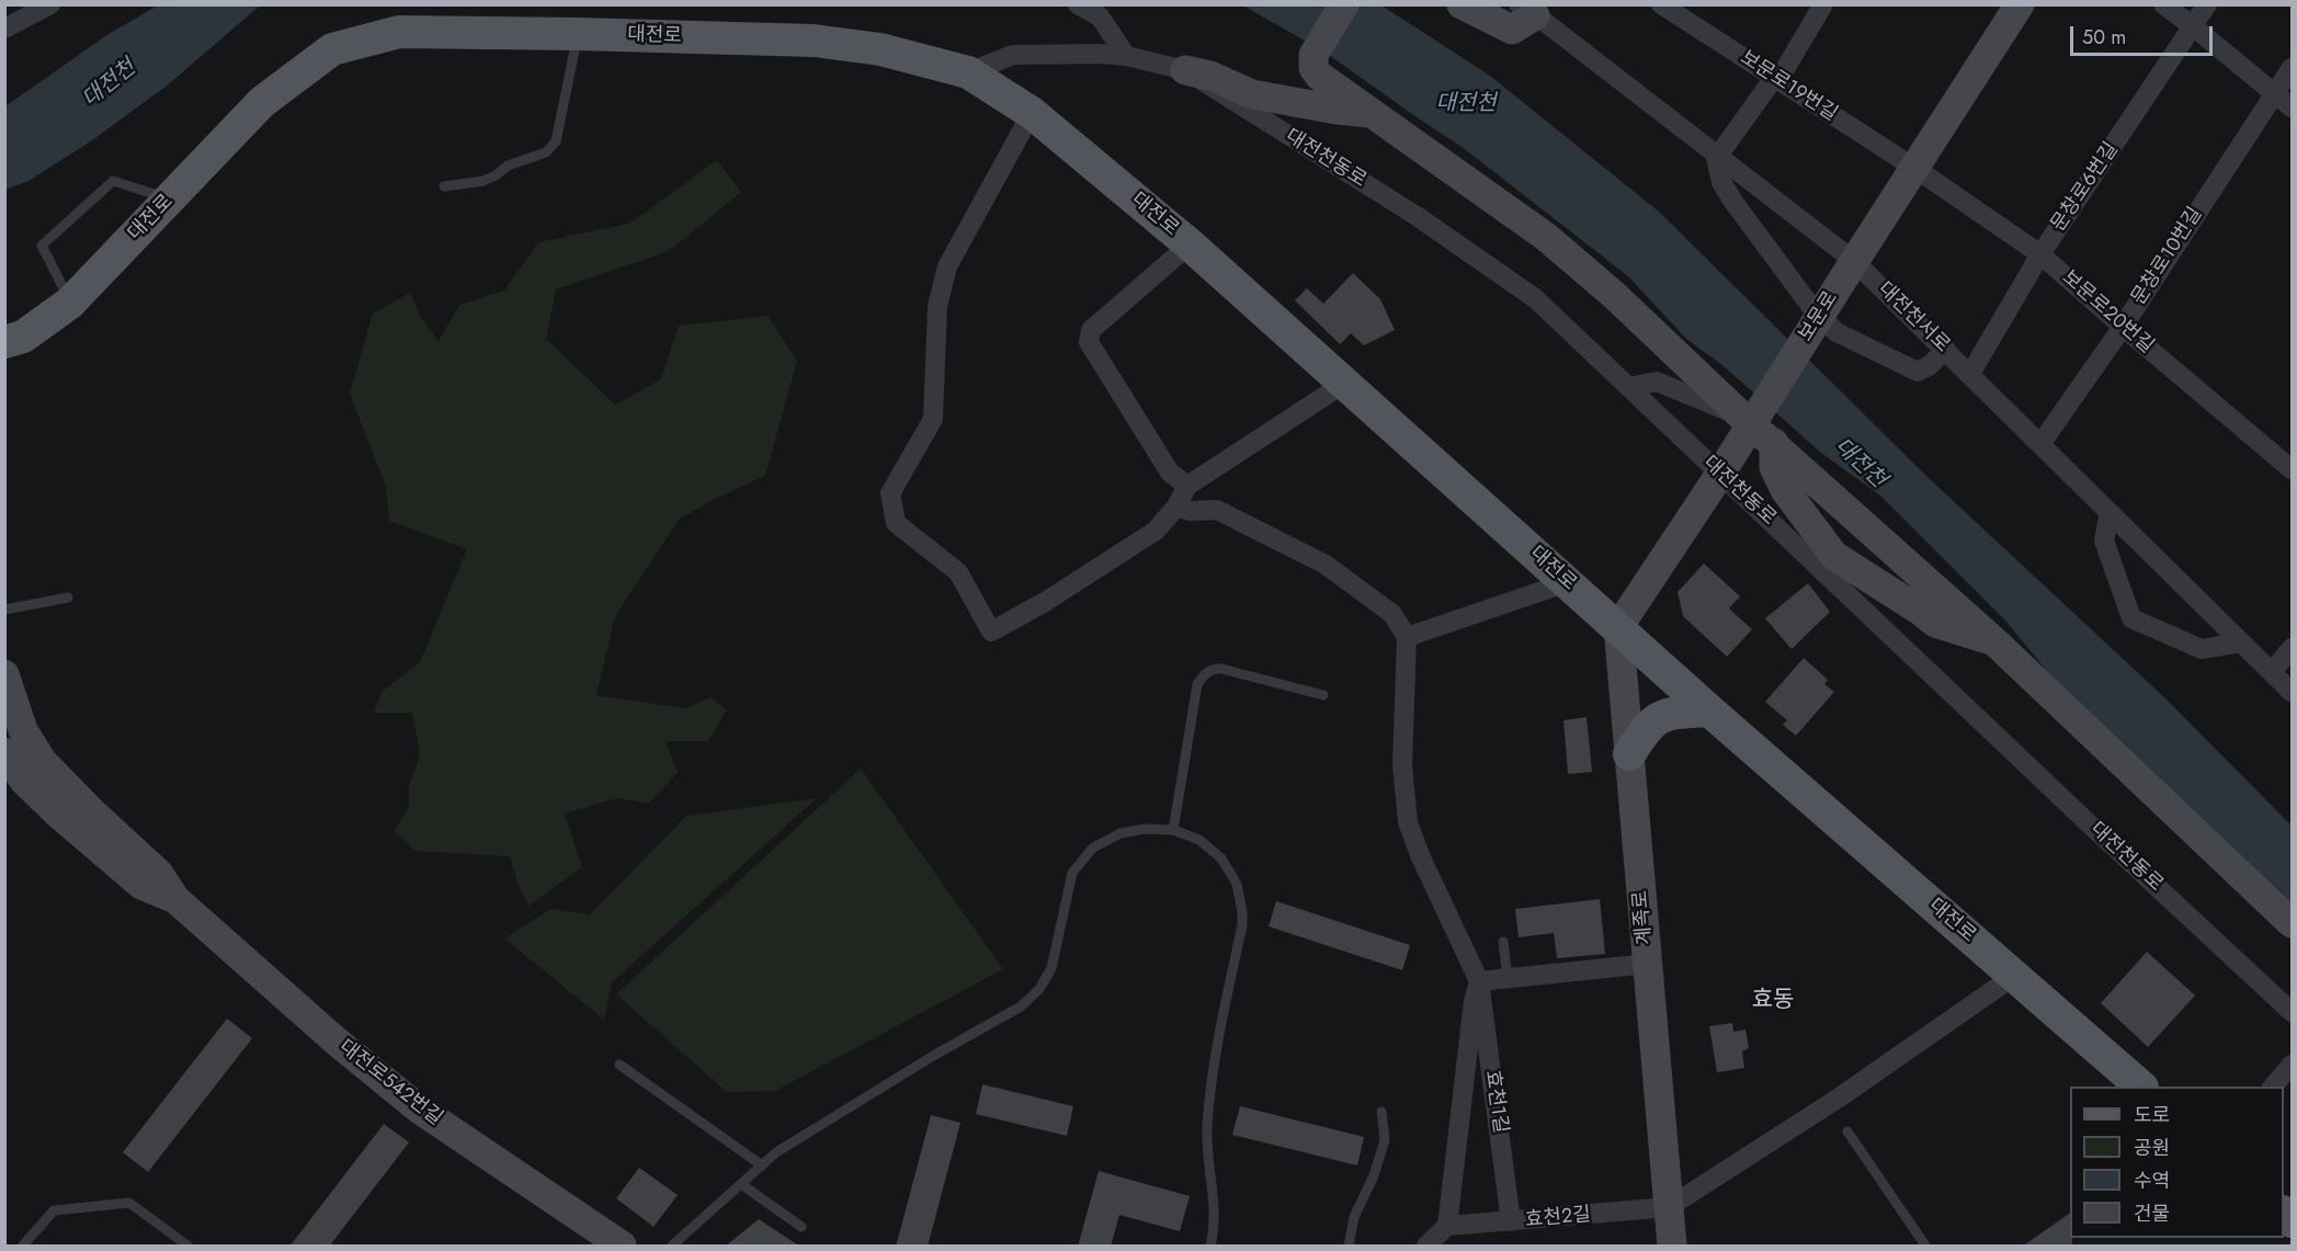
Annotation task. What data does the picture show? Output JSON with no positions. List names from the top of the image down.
{
  "streets": {
    "main road": [
      "대전로",
      "보문로",
      "계족로",
      "대전로542번길"
    ],
    "street": [
      "보문로19번길",
      "대전천동로",
      "문창로6번길",
      "문창로10번길",
      "보문로20번길",
      "대전천서로",
      "효천1길",
      "효천2길"
    ]
  },
  "crossings": [
    ["대전로", "대전천동로"],
    ["대전로", "보문로"],
    ["대전로", "계족로"],
    ["보문로19번길", "보문로20번길"],
    ["보문로19번길", "보문로"],
    ["대전천동로", "보문로"],
    ["문창로6번길", "보문로20번길"],
    ["문창로6번길", "대전천서로"],
    ["문창로10번길", "보문로20번길"],
    ["문창로10번길", "대전천서로"],
    ["보문로20번길", "보문로"],
    ["보문로", "대전천서로"],
    ["보문로", "계족로"],
    ["계족로", "효천2길"],
    ["효천1길", "효천2길"]
  ],
  "districts": ["효동"],
  "water": ["대전천"],
  "legend": [
    "도로",
    "공원",
    "수역",
    "건물"
  ],
  "scale_bar": "50 m"
}
